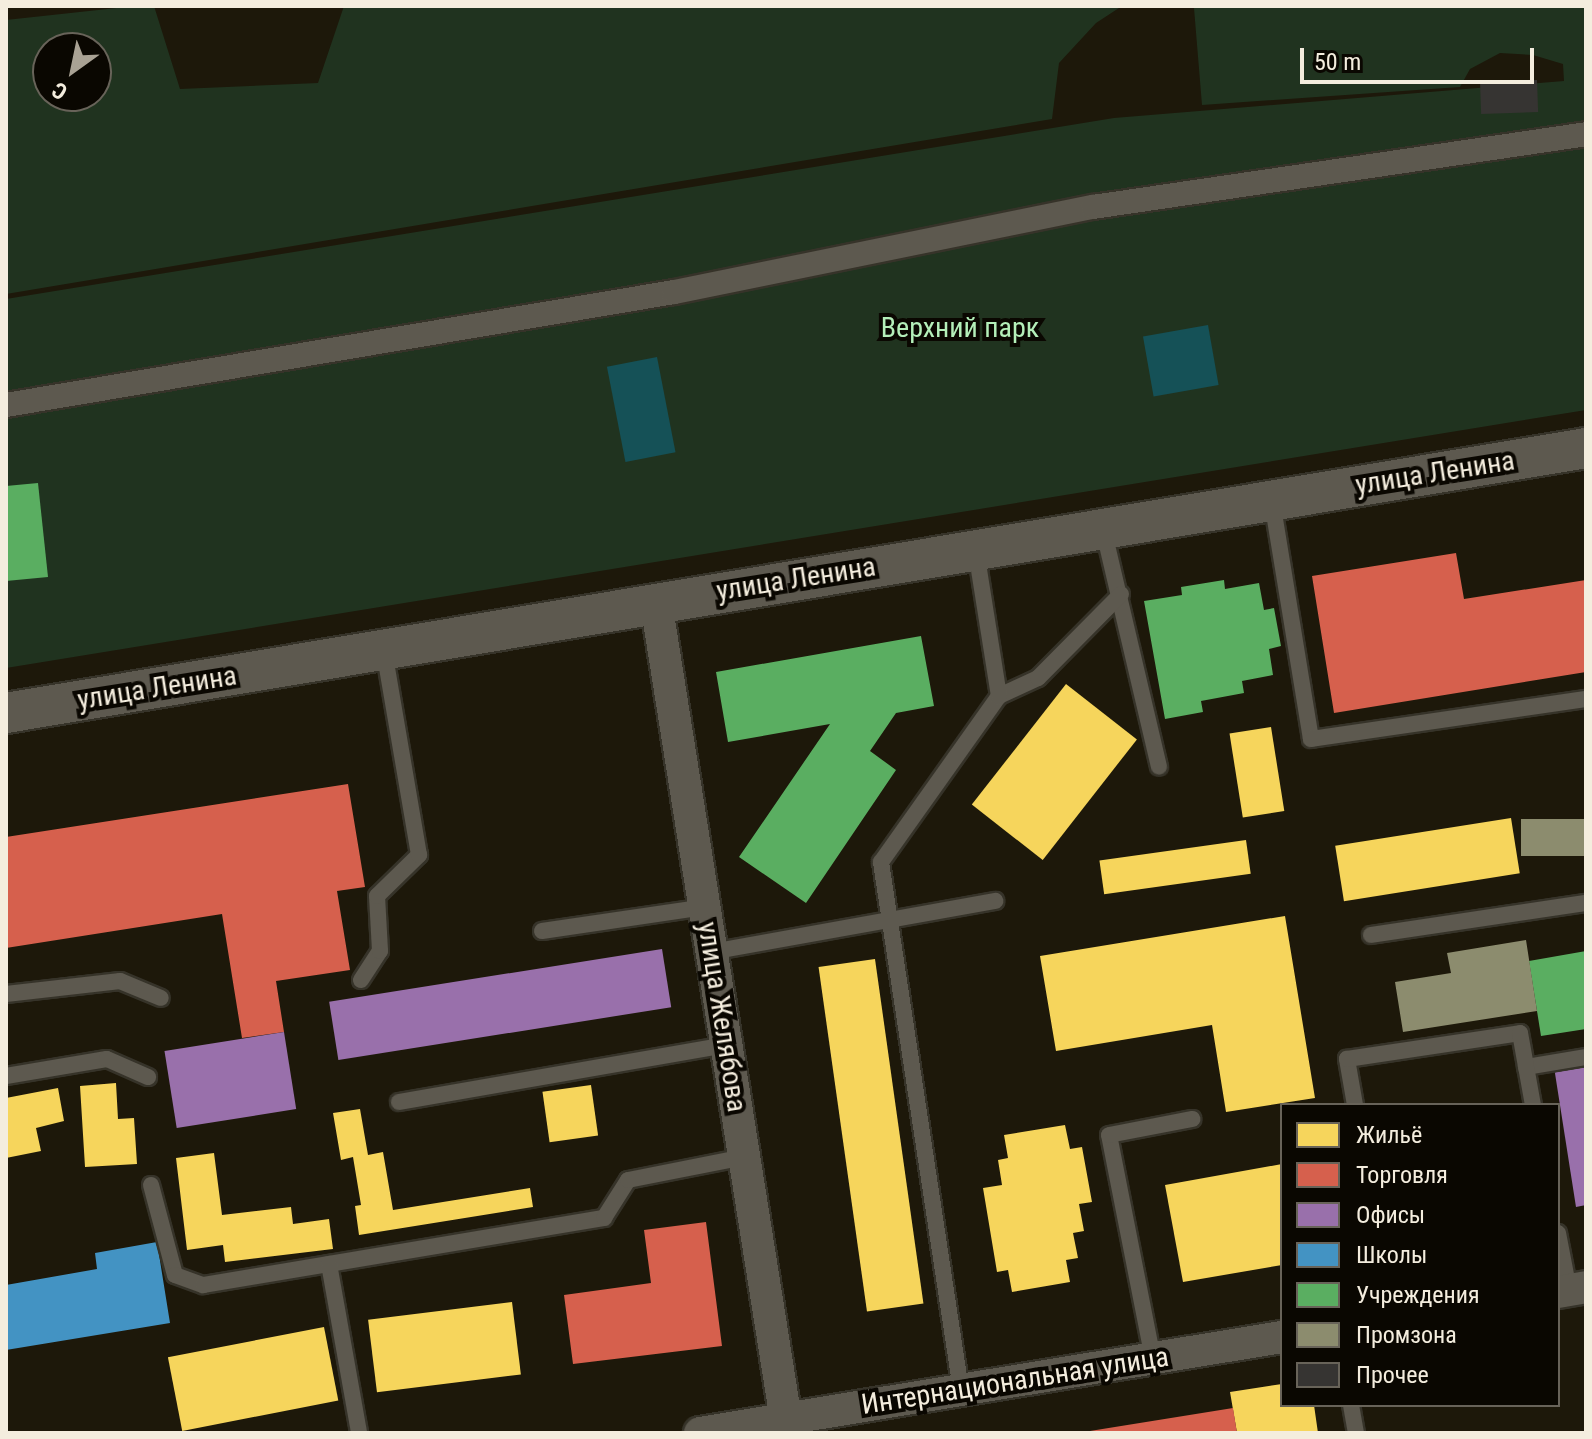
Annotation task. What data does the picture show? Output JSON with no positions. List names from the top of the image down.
{
  "streets": {
    "street": ["улица Ленина", "улица Желябова", "Интернациональная улица"]
  },
  "crossings": [
    ["улица Ленина", "улица Желябова"],
    ["улица Желябова", "Интернациональная улица"]
  ],
  "parks": ["Верхний парк"],
  "legend": [
    "Жильё",
    "Торговля",
    "Офисы",
    "Школы",
    "Учреждения",
    "Промзона",
    "Прочее"
  ],
  "scale_bar": "50 m",
  "north": "bottom left"
}
